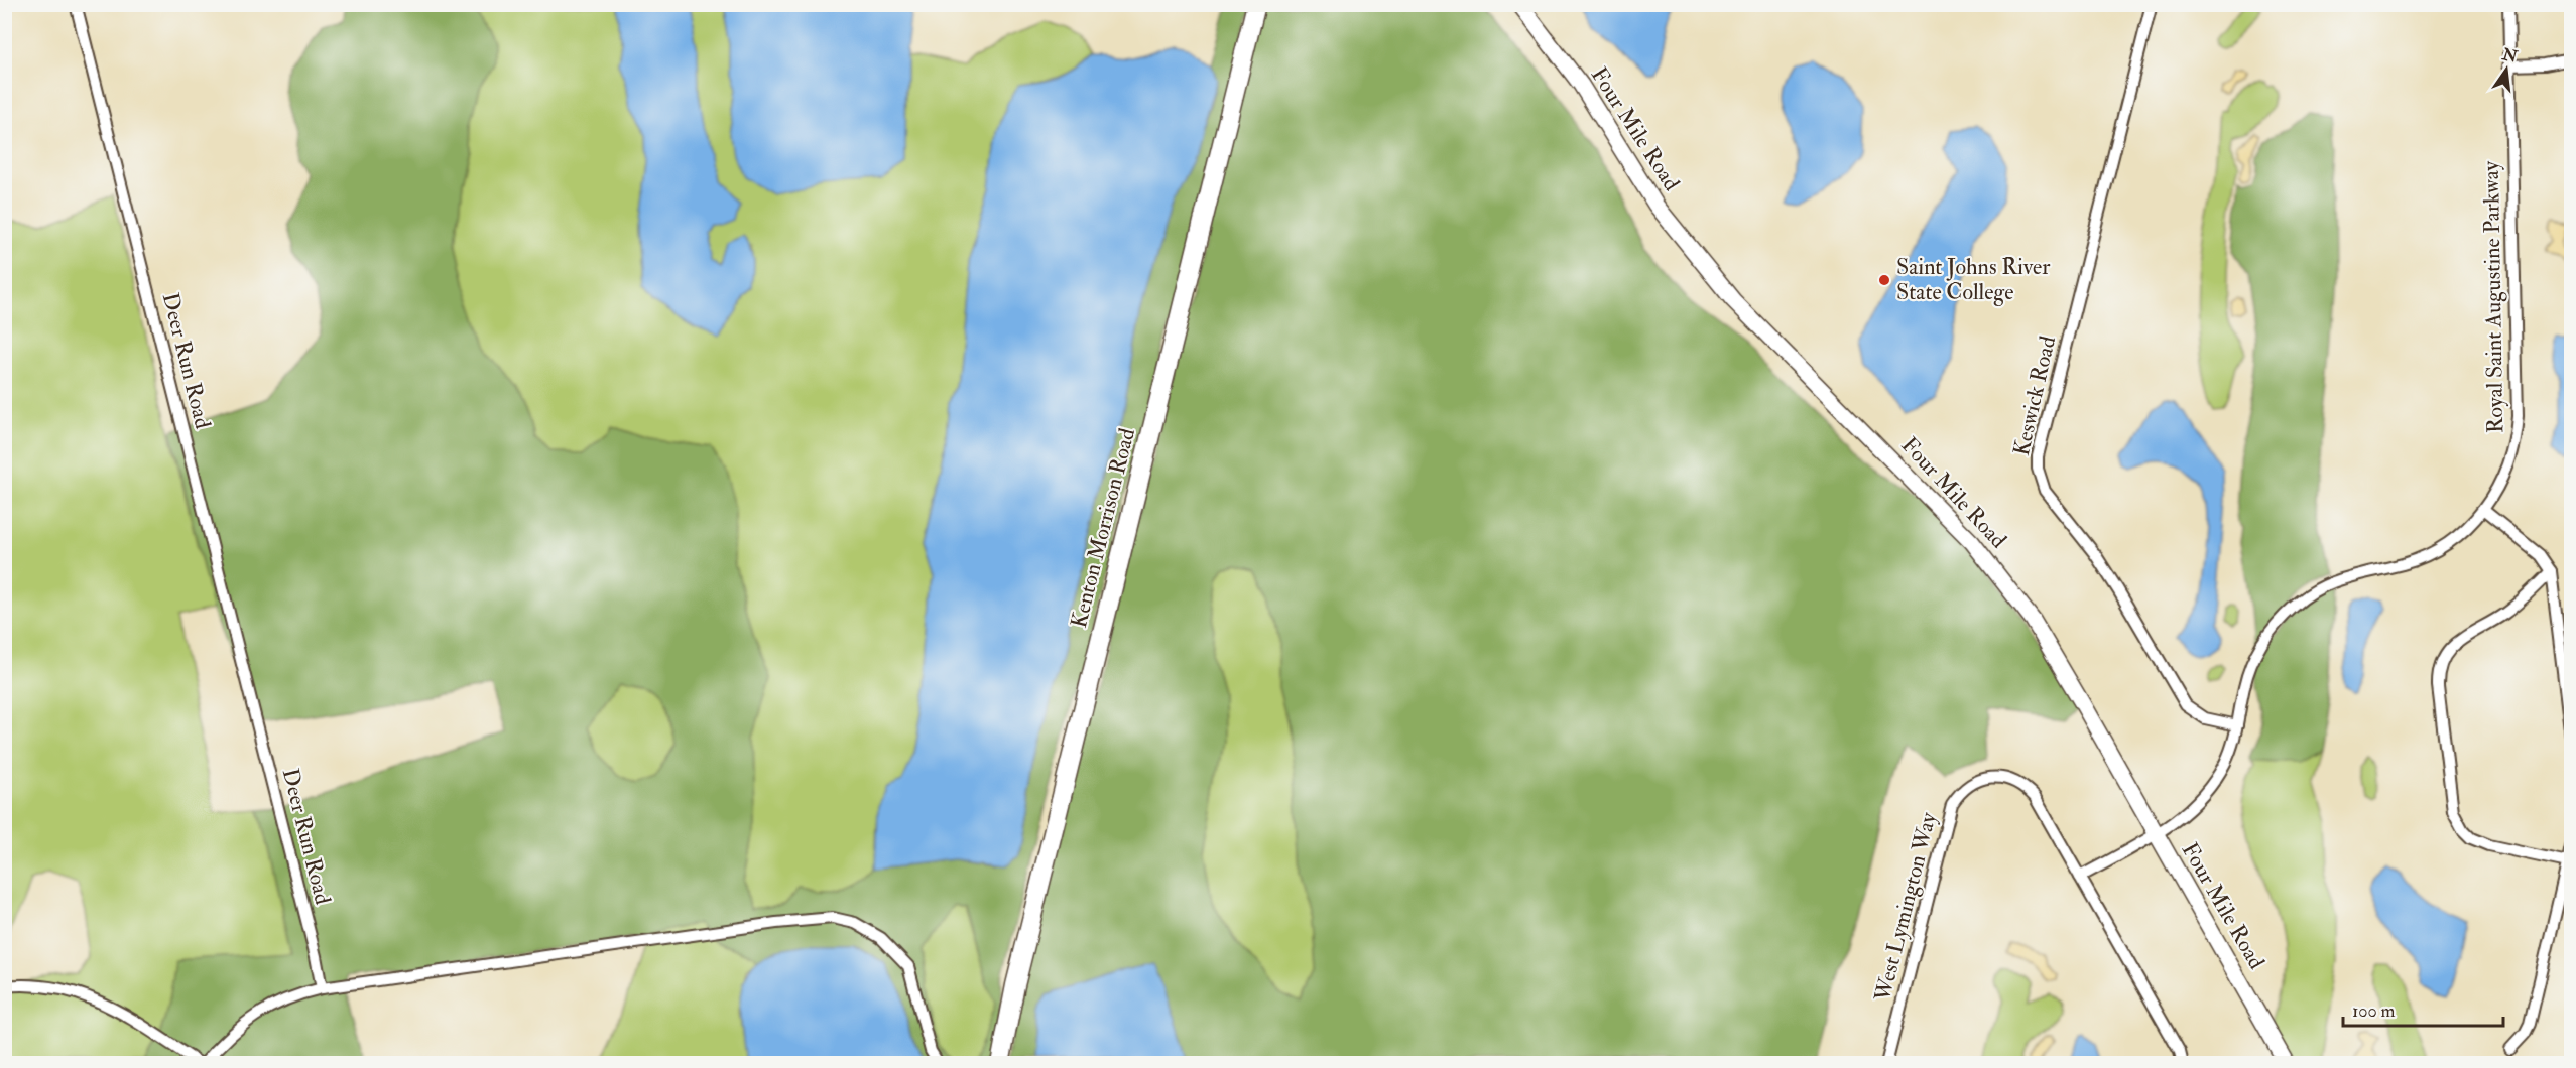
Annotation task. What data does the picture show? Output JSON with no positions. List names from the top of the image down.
{
  "streets": {
    "main road": ["Four Mile Road", "Kenton Morrison Road"],
    "street": [
      "Royal Saint Augustine Parkway",
      "Deer Run Road",
      "Keswick Road",
      "West Lymington Way"
    ]
  },
  "crossings": [
    ["Four Mile Road", "Royal Saint Augustine Parkway"],
    ["Royal Saint Augustine Parkway", "Keswick Road"],
    ["Royal Saint Augustine Parkway", "West Lymington Way"]
  ],
  "places": ["Saint Johns River State College"],
  "scale_bar": "100 m",
  "north": "top"
}
